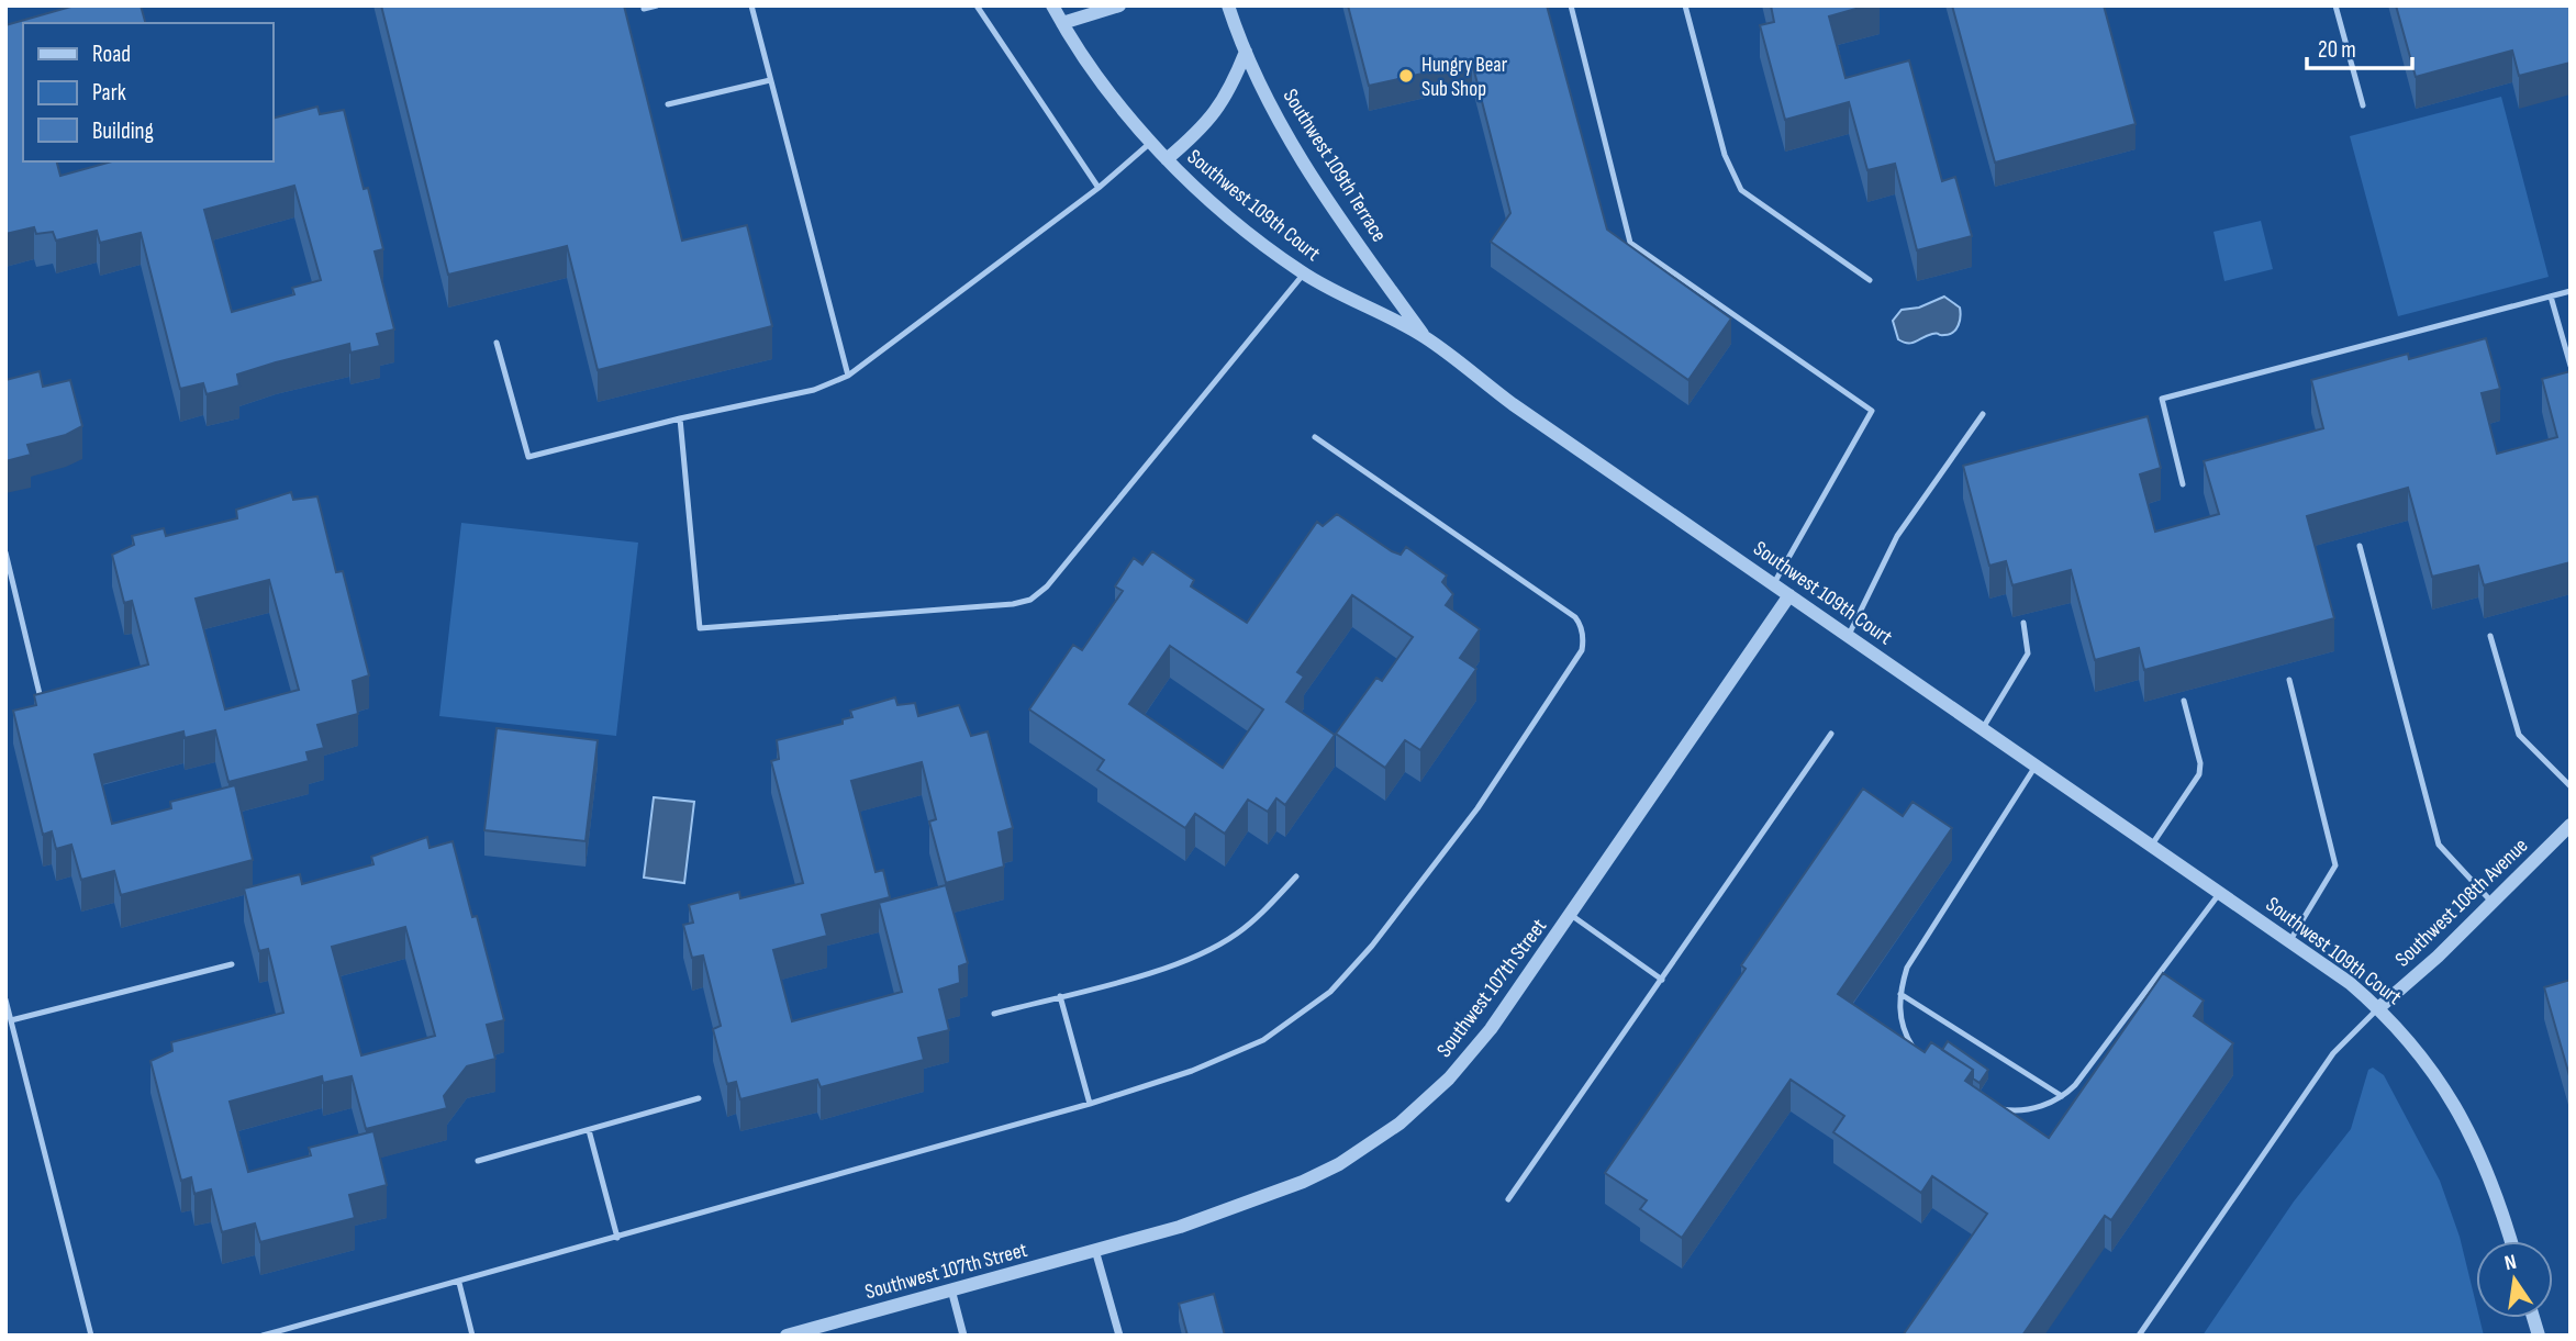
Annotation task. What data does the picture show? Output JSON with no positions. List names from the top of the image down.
{
  "streets": {
    "street": [
      "Southwest 109th Terrace",
      "Southwest 109th Court",
      "Southwest 108th Avenue",
      "Southwest 107th Street"
    ]
  },
  "crossings": [
    ["Southwest 109th Terrace", "Southwest 109th Court"],
    ["Southwest 109th Court", "Southwest 108th Avenue"],
    ["Southwest 109th Court", "Southwest 107th Street"]
  ],
  "places": ["Hungry Bear Sub Shop"],
  "legend": ["Road", "Park", "Building"],
  "scale_bar": "20 m",
  "north": "top"
}
